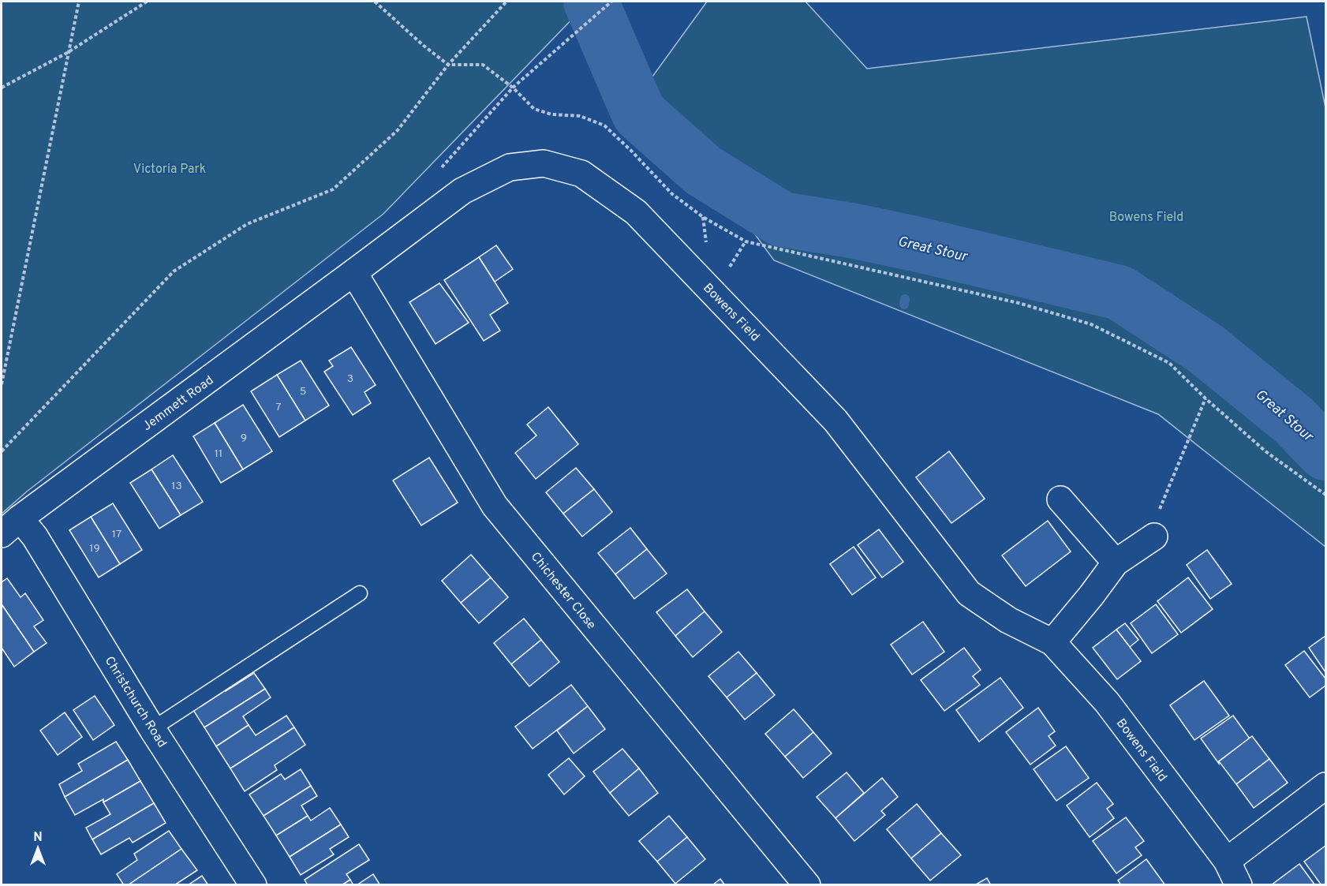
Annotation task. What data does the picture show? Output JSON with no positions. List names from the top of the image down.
{
  "streets": {
    "street": [
      "Bowens Field",
      "Jemmett Road",
      "Chichester Close",
      "Christchurch Road"
    ]
  },
  "crossings": [
    ["Bowens Field", "Jemmett Road"],
    ["Bowens Field", "Chichester Close"],
    ["Jemmett Road", "Chichester Close"],
    ["Jemmett Road", "Christchurch Road"]
  ],
  "water": ["Great Stour"],
  "parks": ["Victoria Park", "Bowens Field"],
  "house_numbers": [
    "3",
    "5",
    "7",
    "9",
    "11",
    "13",
    "17",
    "19"
  ],
  "north": "top"
}
